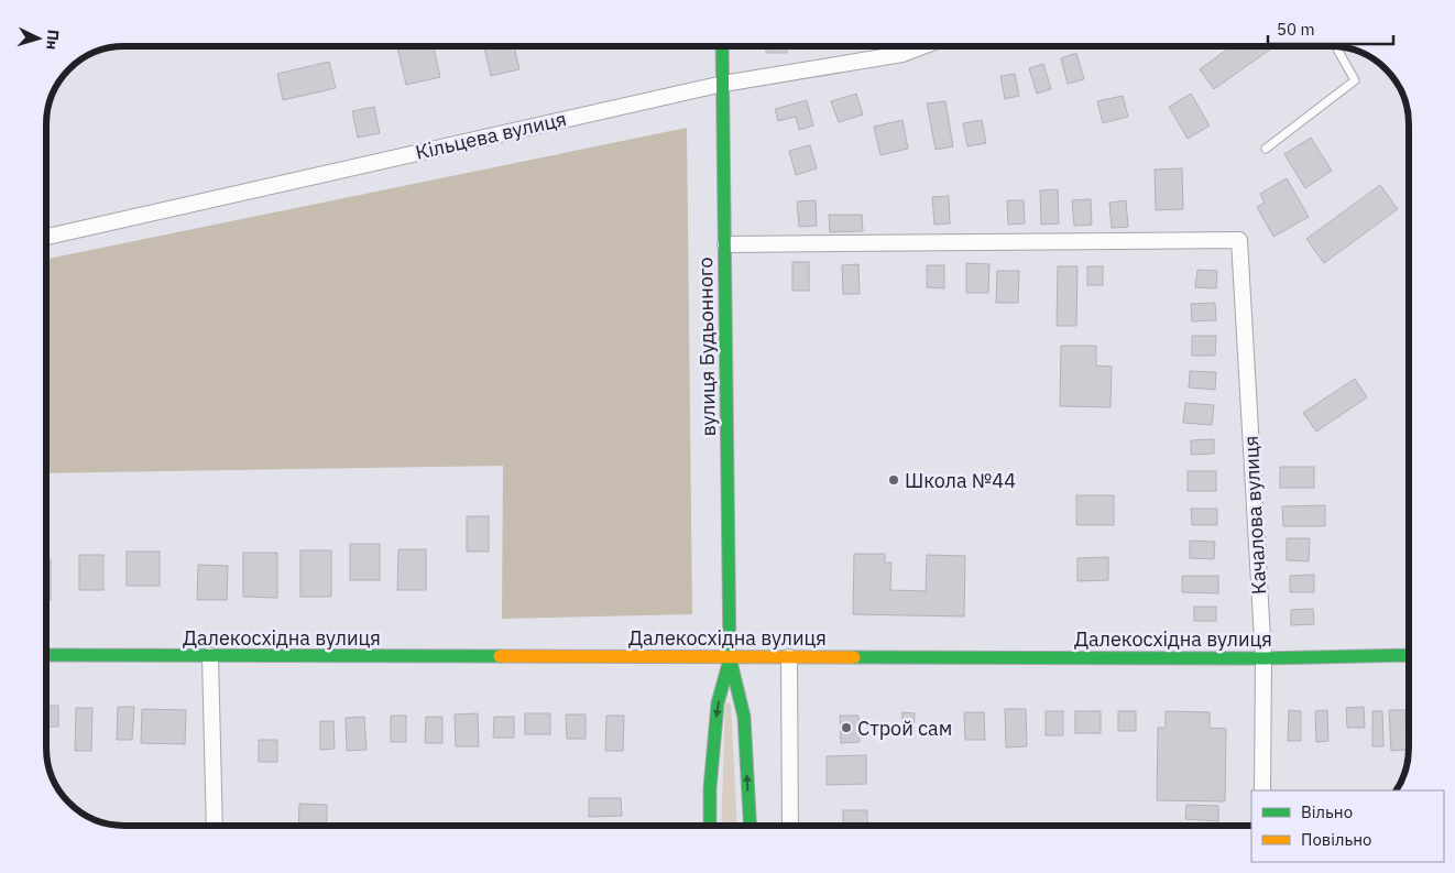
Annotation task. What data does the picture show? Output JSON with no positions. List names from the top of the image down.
{
  "streets": {
    "street": [
      "Кільцева вулиця",
      "вулиця Будьонного",
      "Качалова вулиця",
      "Далекосхідна вулиця"
    ]
  },
  "crossings": [
    ["Кільцева вулиця", "вулиця Будьонного"],
    ["вулиця Будьонного", "Качалова вулиця"],
    ["вулиця Будьонного", "Далекосхідна вулиця"],
    ["Качалова вулиця", "Далекосхідна вулиця"]
  ],
  "places": ["Школа №44", "Строй сам"],
  "legend": ["Вільно", "Повільно"],
  "scale_bar": "50 m",
  "north": "right"
}
